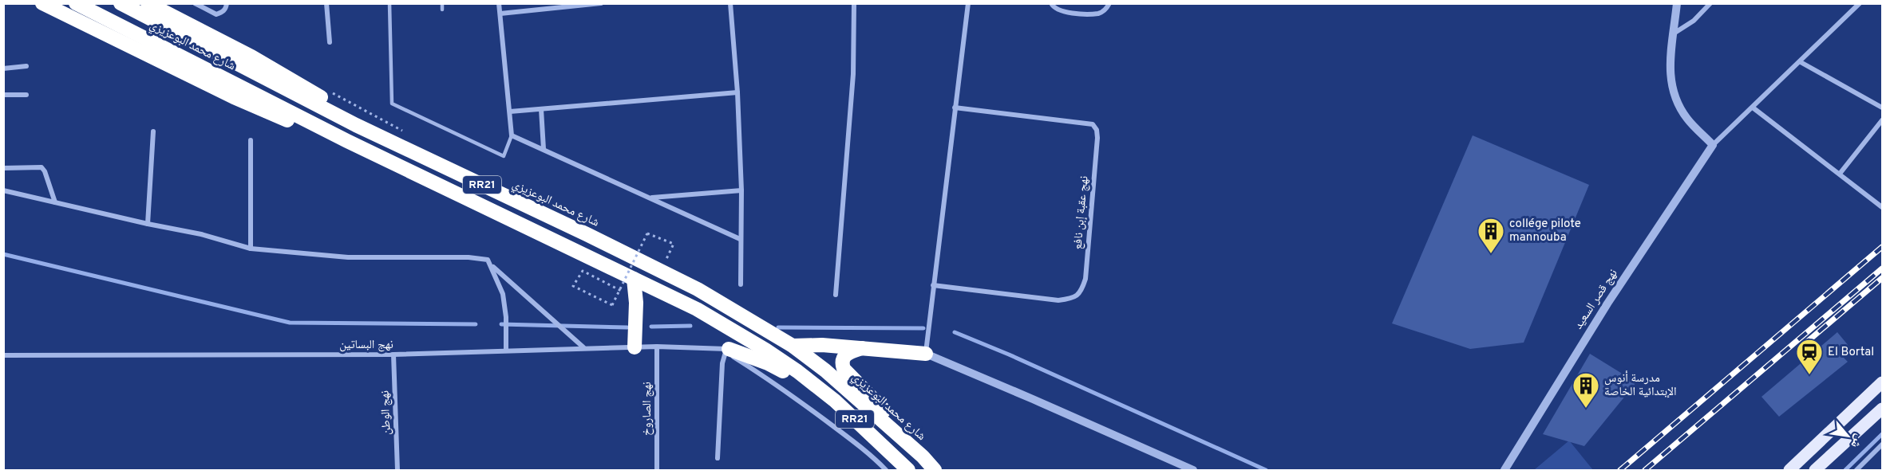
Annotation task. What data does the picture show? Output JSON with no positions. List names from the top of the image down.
{
  "streets": {
    "highway": ["شارع محمد البوعزيزي", "RR21"],
    "street": [
      "نهج عقبة إبن نافع",
      "نهج قصر السعيد",
      "نهج البساتين",
      "نهج الصاروخ",
      "نهج الوطن"
    ]
  },
  "crossings": [
    ["شارع محمد البوعزيزي", "RR21"],
    ["نهج البساتين", "نهج الصاروخ"],
    ["نهج البساتين", "نهج الوطن"]
  ],
  "places": {
    "building": ["collége pilote mannouba", "مدرسة أنوس الإبتدائية الخاصة"],
    "station": ["El Bortal"]
  },
  "north": "bottom right"
}
